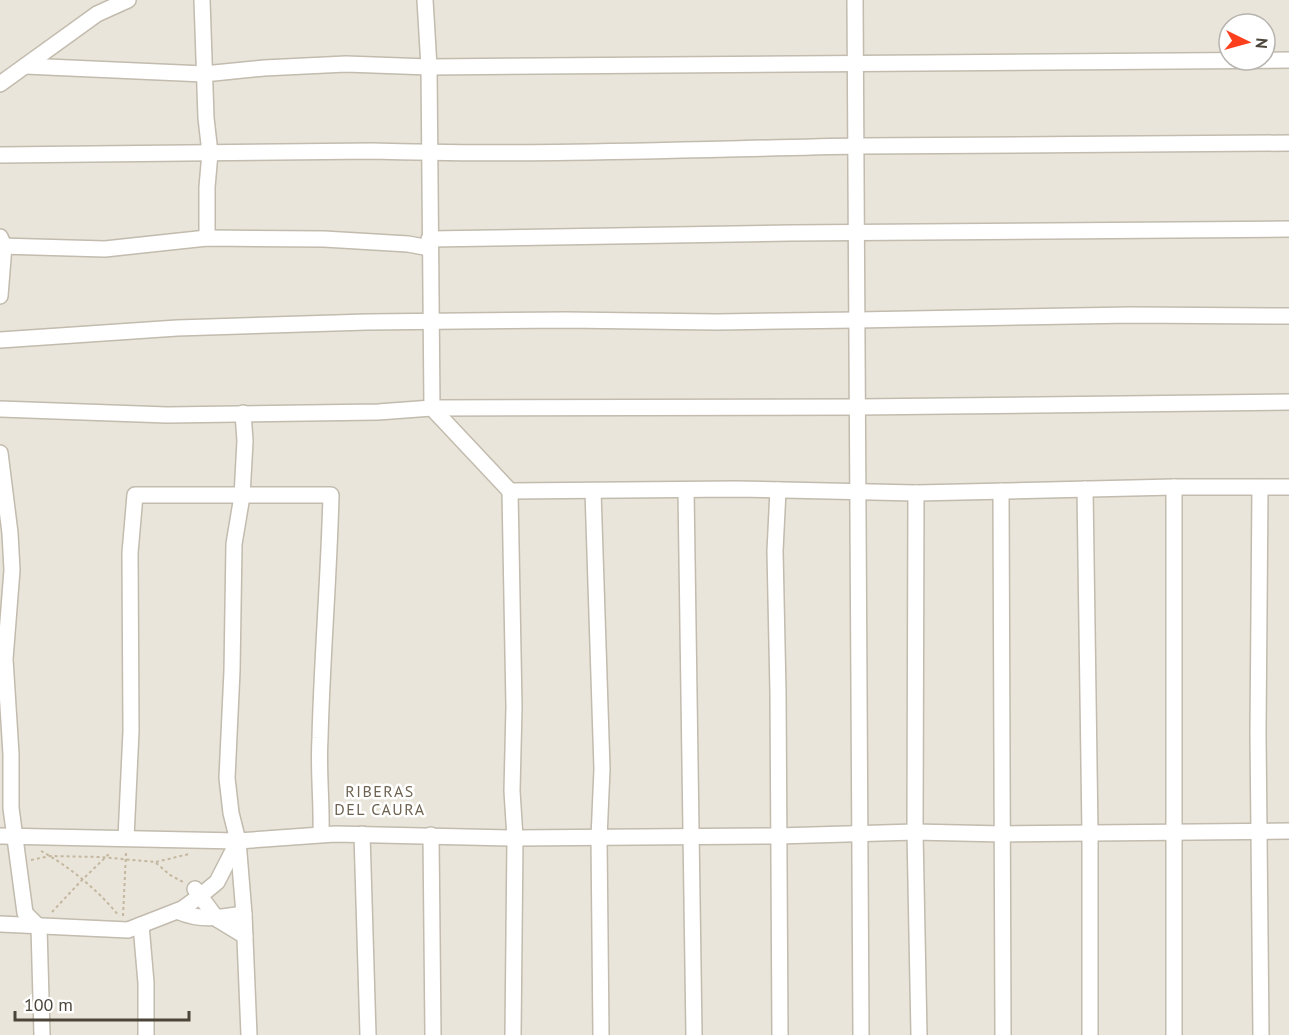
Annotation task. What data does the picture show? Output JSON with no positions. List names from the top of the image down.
{
  "districts": ["RIBERAS DEL CAURA"],
  "scale_bar": "100 m",
  "north": "right"
}
